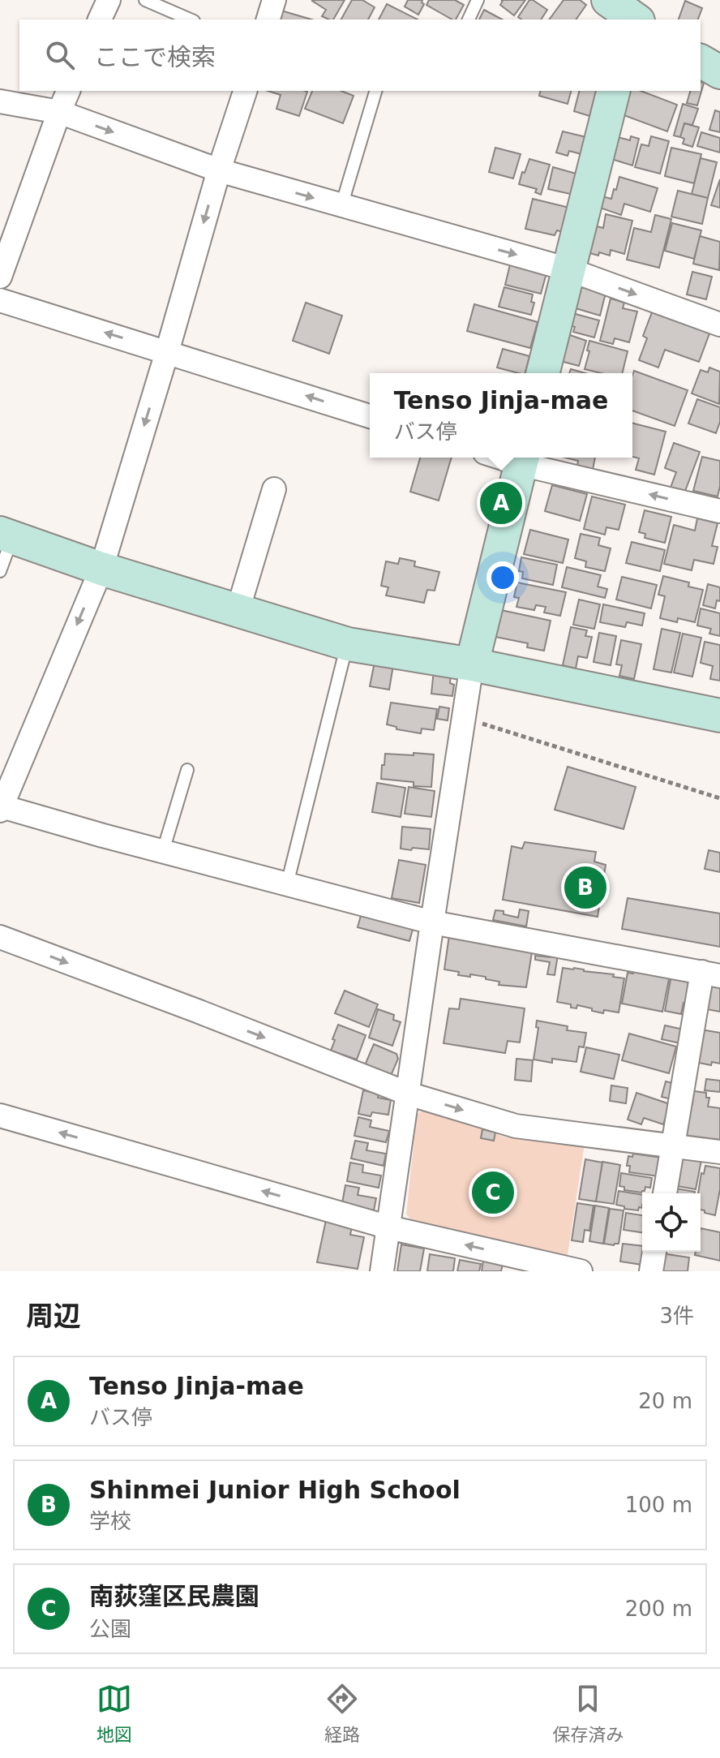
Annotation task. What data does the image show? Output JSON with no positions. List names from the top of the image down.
{
  "page": {
    "search": "ここで検索",
    "popup": ["Tenso Jinja-mae", "バス停"],
    "pins": ["A", "B", "C"],
    "heading": ["周辺", "3件"],
    "list": [
      {
        "mark": "A",
        "name": "Tenso Jinja-mae",
        "note": "バス停",
        "value": "20 m"
      },
      {
        "mark": "B",
        "name": "Shinmei Junior High School",
        "note": "学校",
        "value": "100 m"
      },
      {
        "mark": "C",
        "name": "南荻窪区民農園",
        "note": "公園",
        "value": "200 m"
      }
    ],
    "nav": ["地図", "経路", "保存済み"]
  }
}
